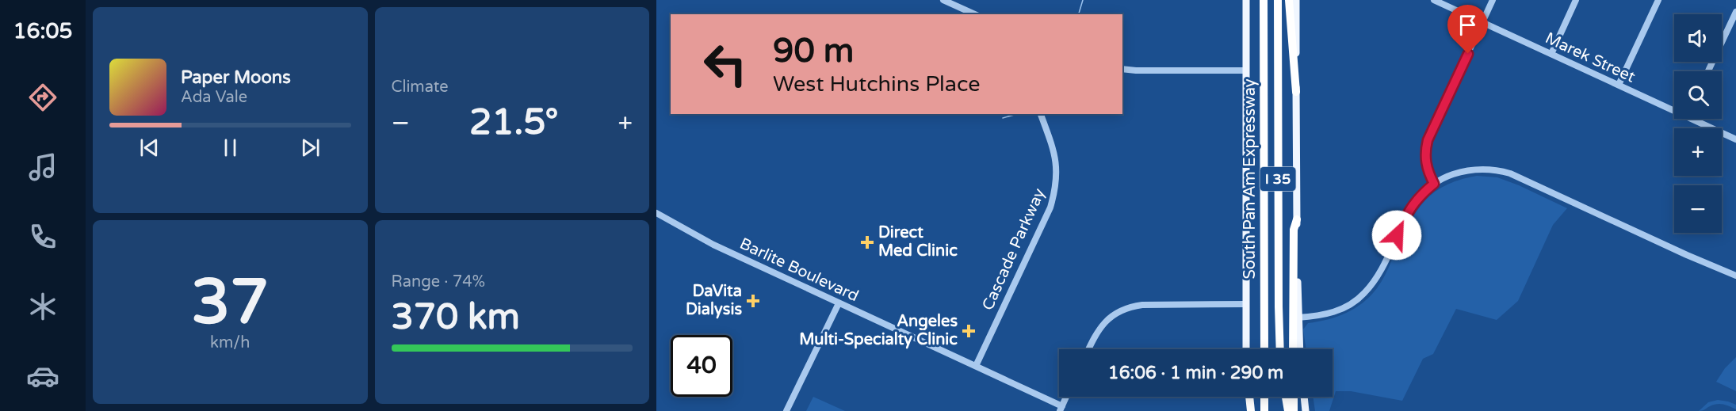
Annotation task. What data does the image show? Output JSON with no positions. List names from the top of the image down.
{
  "streets": {
    "highway": ["South Pan Am Expressway", "I 35"],
    "street": ["Marek Street", "Cascade Parkway", "Barlite Boulevard"]
  },
  "crossings": [
    ["Cascade Parkway", "Barlite Boulevard"]
  ],
  "places": {
    "health": ["Direct Med Clinic", "DaVita Dialysis", "Angeles Multi-Specialty Clinic"]
  },
  "page": {
    "tabs": "16:05",
    "tile": [
      "Climate",
      ["37", "km/h"],
      ["Range · 74%", "370 km"]
    ],
    "map_buttons": ["+", "−"],
    "turn": ["90 m", "West Hutchins Place"],
    "song": ["Paper Moons", "Ada Vale"],
    "heat": ["−", "21.5°", "+"],
    "limit": "40",
    "trip": "16:06 · 1 min · 290 m"
  }
}
